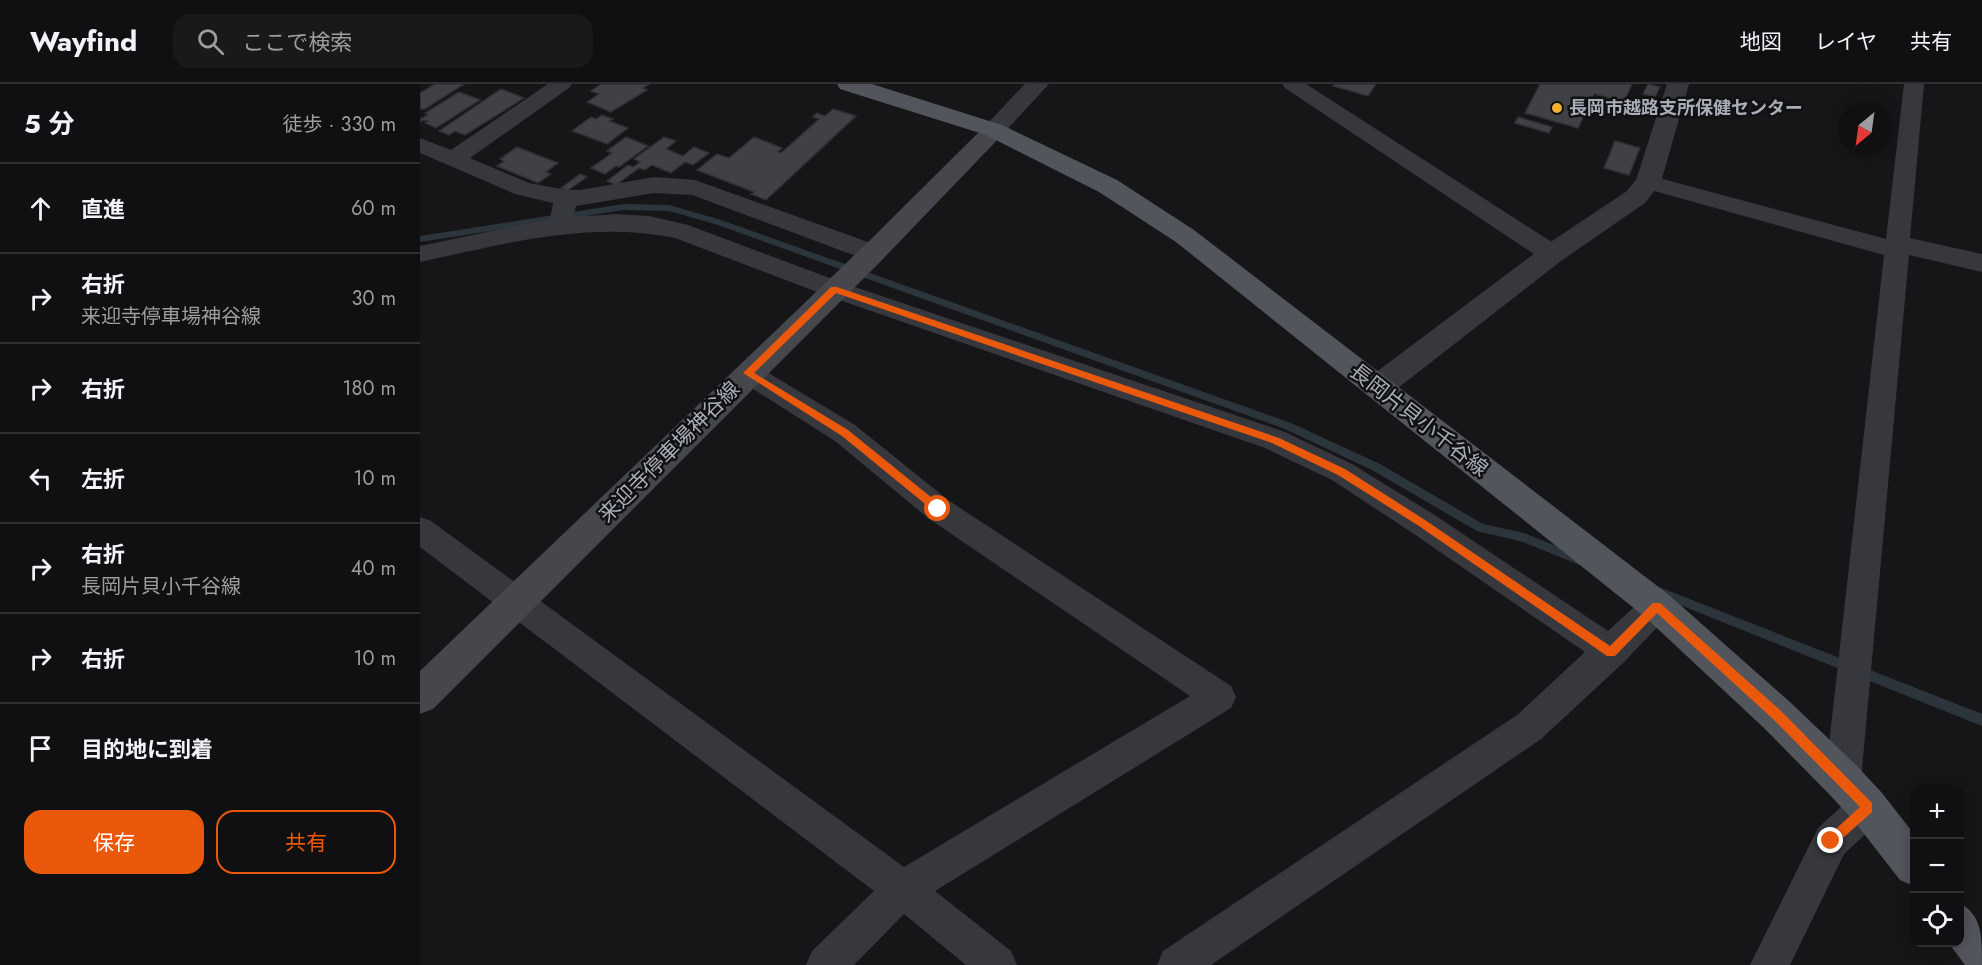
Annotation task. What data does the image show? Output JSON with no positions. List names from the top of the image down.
{
  "streets": {
    "main road": ["長岡片貝小千谷線", "来迎寺停車場神谷線"]
  },
  "crossings": [
    ["長岡片貝小千谷線", "来迎寺停車場神谷線"]
  ],
  "places": ["長岡市越路支所保健センター"],
  "north": "bottom left",
  "page": {
    "header": "Wayfind",
    "search": "ここで検索",
    "nav": ["地図", "レイヤ", "共有"],
    "heading": ["5 分", "徒歩 · 330 m"],
    "list": [
      ["直進", "60 m"],
      ["右折", "来迎寺停車場神谷線", "30 m"],
      ["右折", "180 m"],
      ["左折", "10 m"],
      ["右折", "長岡片貝小千谷線", "40 m"],
      ["右折", "10 m"],
      "目的地に到着"
    ],
    "map_buttons": ["+", "−"],
    "buttons": ["保存", "共有"]
  }
}
